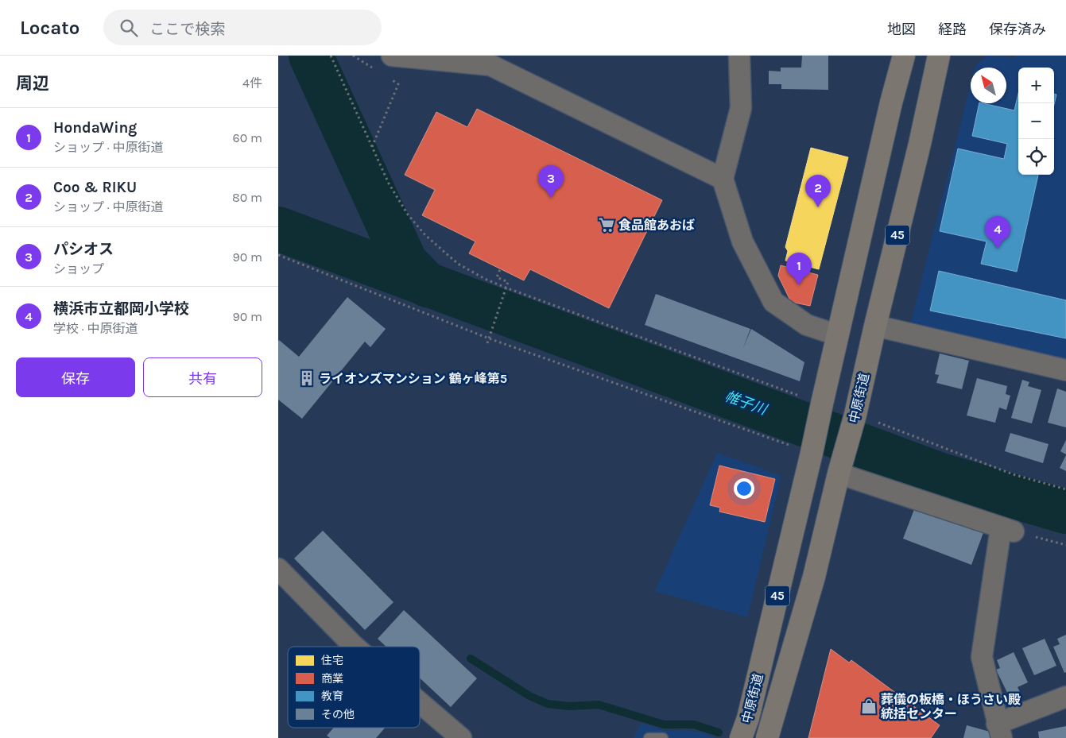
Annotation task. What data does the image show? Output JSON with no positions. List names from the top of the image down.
{
  "streets": {
    "main road": ["45", "中原街道"]
  },
  "water": ["帷子川"],
  "places": {
    "supermarket": ["食品館あおば"],
    "building": ["ライオンズマンション 鶴ヶ峰第5"],
    "shop": ["葬儀の板橋・ほうさい殿 統括センター"]
  },
  "legend": [
    "住宅",
    "商業",
    "教育",
    "その他"
  ],
  "north": "top left",
  "page": {
    "header": "Locato",
    "search": "ここで検索",
    "nav": ["地図", "経路", "保存済み"],
    "heading": ["周辺", "4件"],
    "map_buttons": ["+", "−"],
    "list": [
      {
        "mark": "1",
        "name": "HondaWing",
        "note": "ショップ · 中原街道",
        "value": "60 m"
      },
      {
        "mark": "2",
        "name": "Coo & RIKU",
        "note": "ショップ · 中原街道",
        "value": "80 m"
      },
      {
        "mark": "3",
        "name": "パシオス",
        "note": "ショップ",
        "value": "90 m"
      },
      {
        "mark": "4",
        "name": "横浜市立都岡小学校",
        "note": "学校 · 中原街道",
        "value": "90 m"
      }
    ],
    "pins": [
      "3",
      "2",
      "4",
      "1"
    ],
    "buttons": ["保存", "共有"]
  }
}
